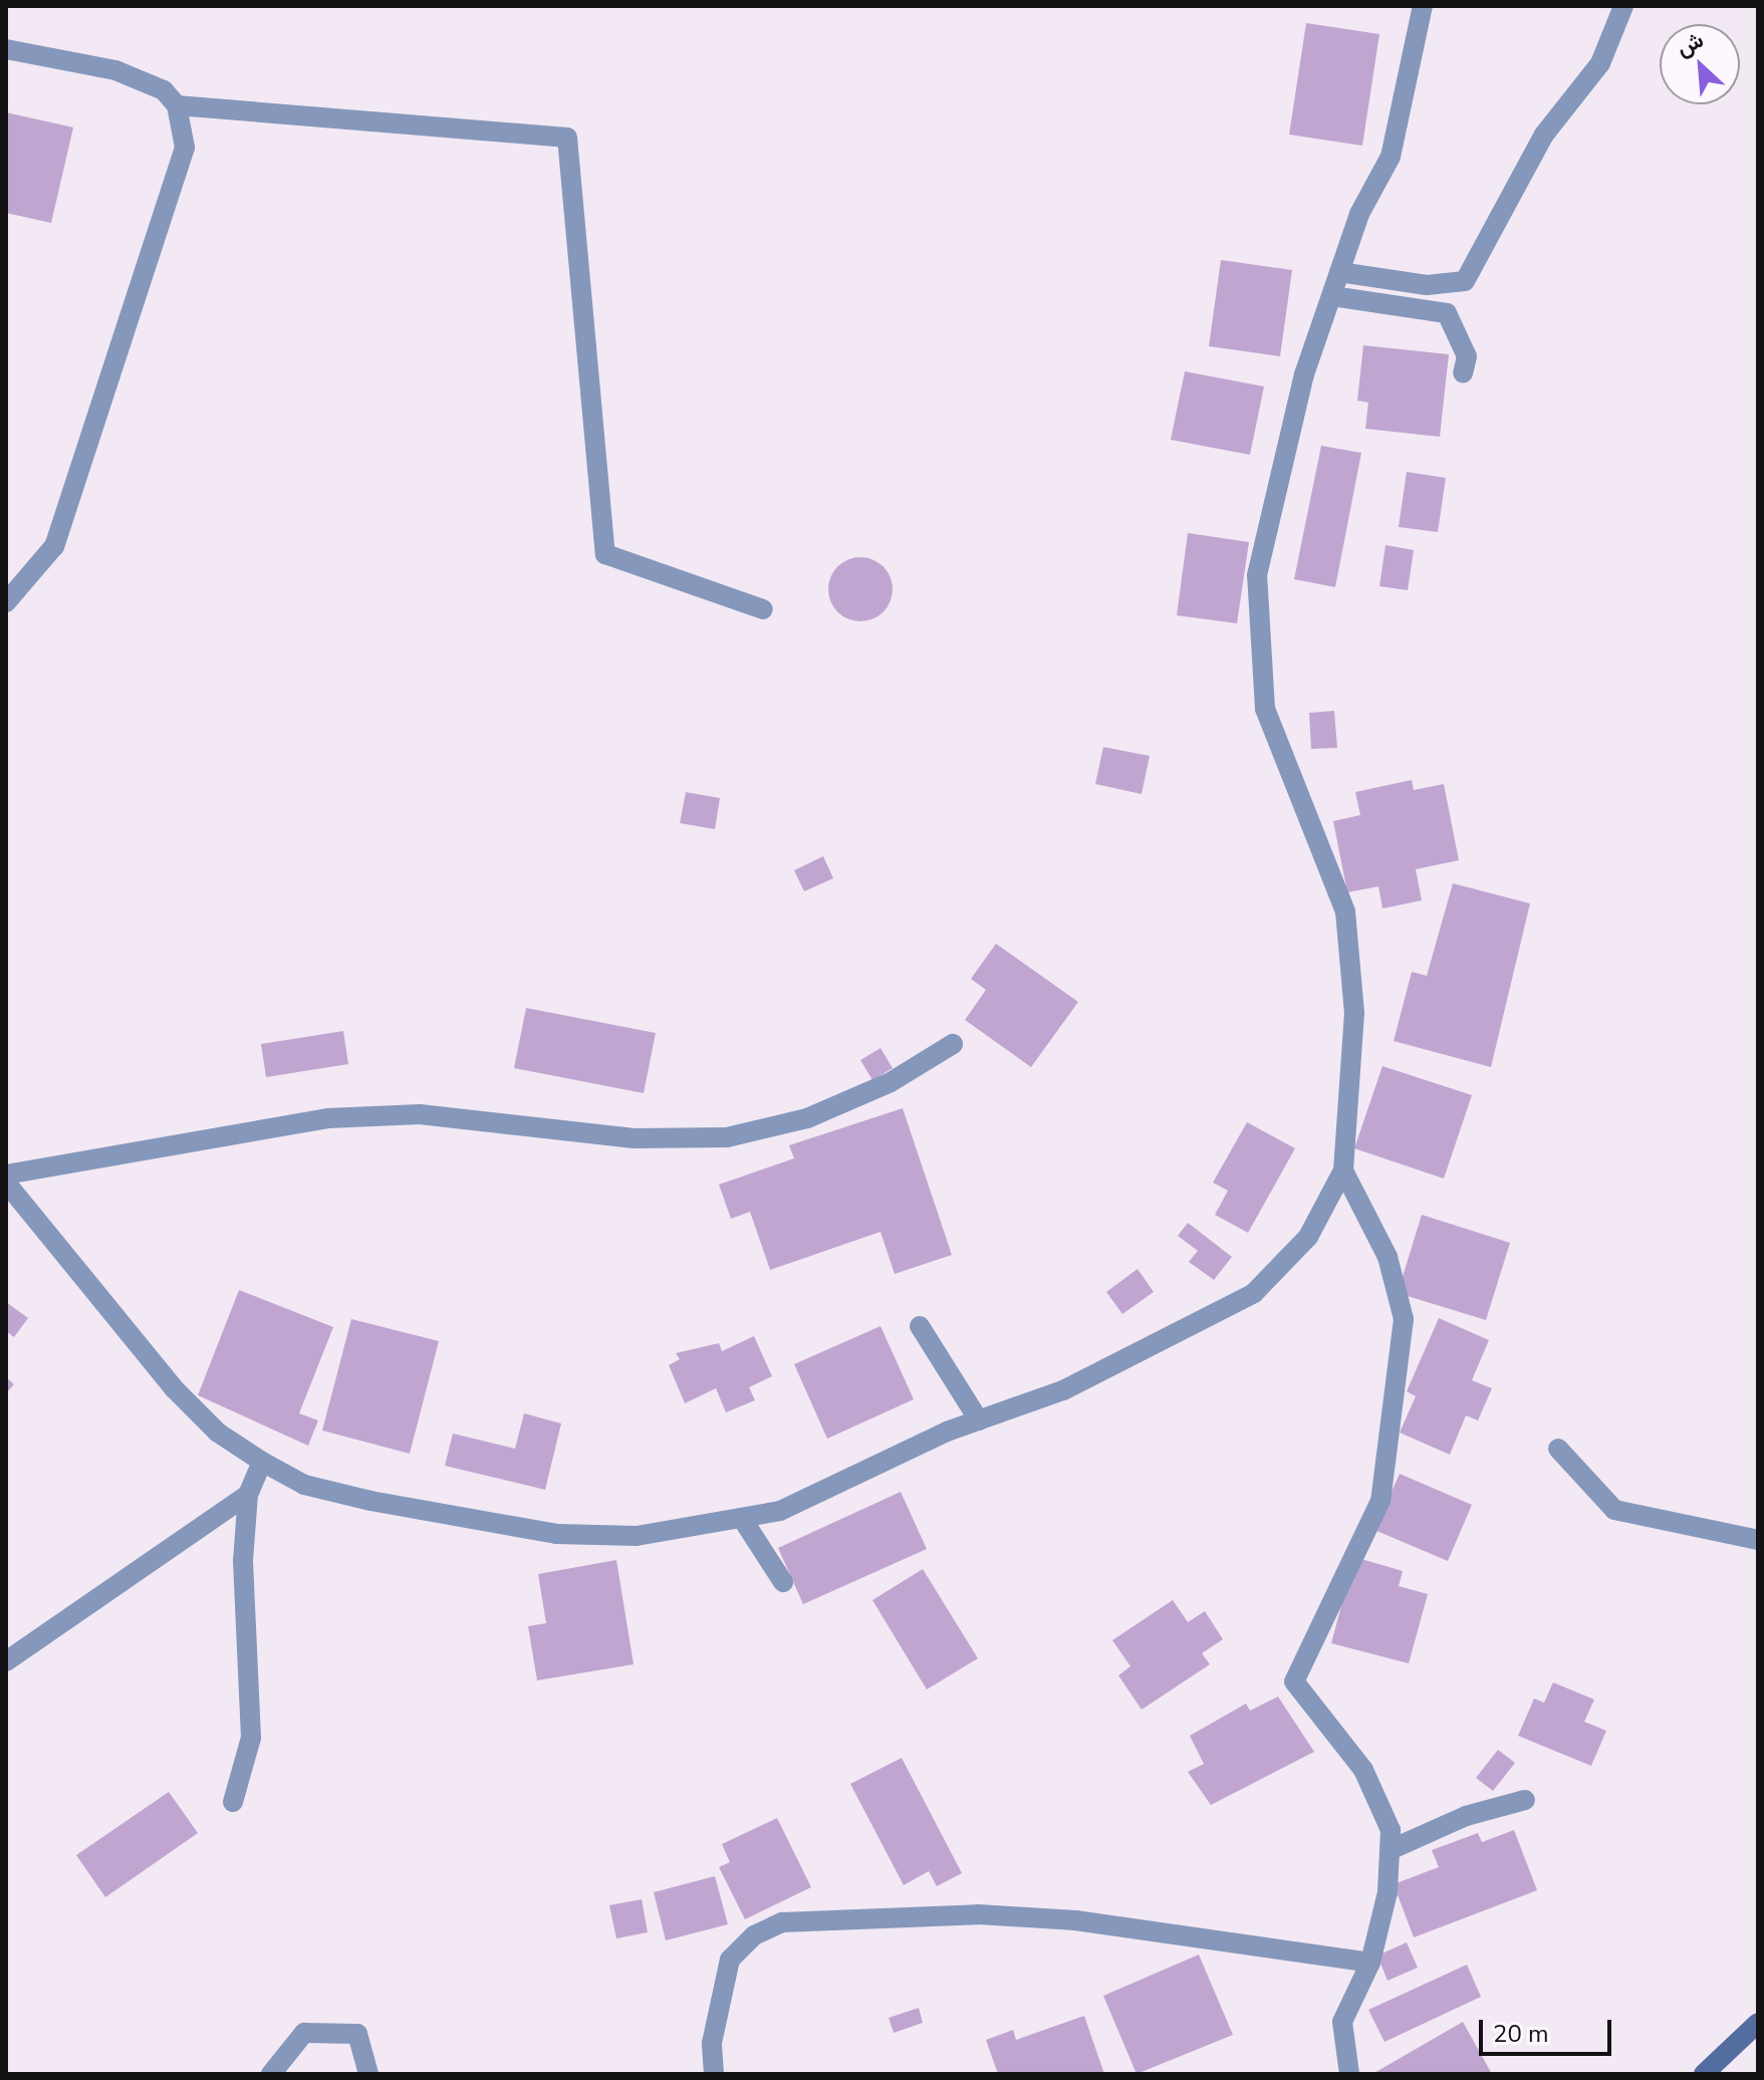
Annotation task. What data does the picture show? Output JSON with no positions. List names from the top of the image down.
{
  "scale_bar": "20 m",
  "north": "top left"
}
